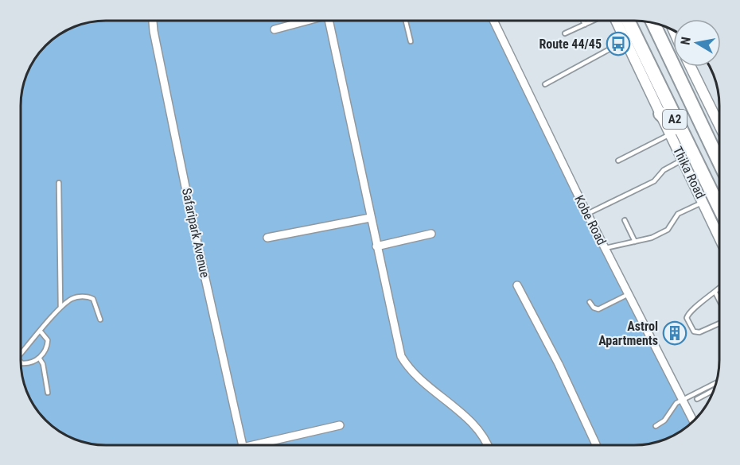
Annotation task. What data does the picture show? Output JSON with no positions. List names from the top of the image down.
{
  "streets": {
    "highway": ["A2", "Thika Road"],
    "street": ["Kobe Road", "Safaripark Avenue"]
  },
  "places": {
    "bus stop": ["Route 44/45"],
    "building": ["Astrol Apartments"]
  },
  "north": "left"
}
